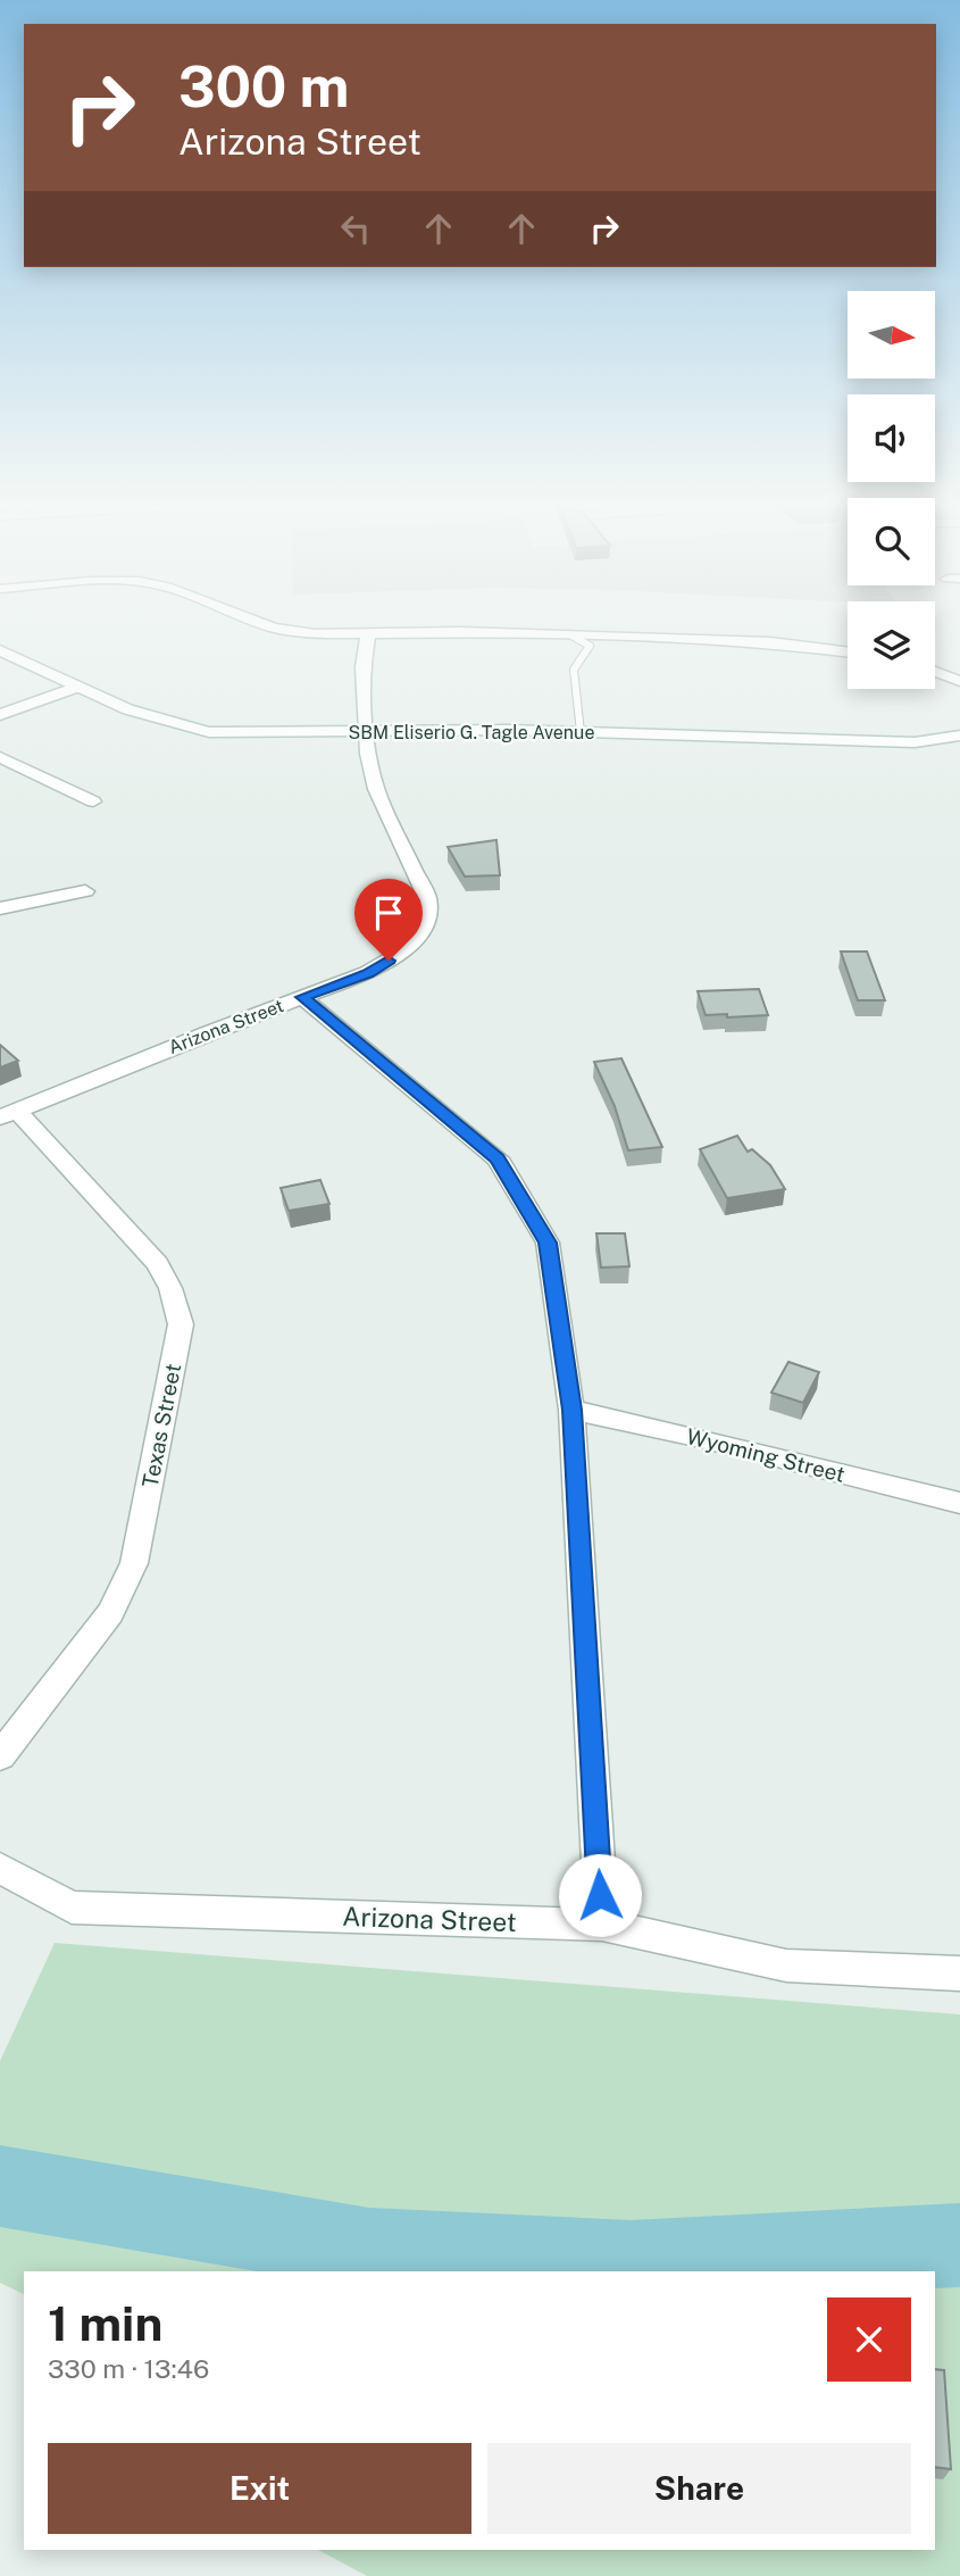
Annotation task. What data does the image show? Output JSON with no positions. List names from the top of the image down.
{
  "streets": {
    "street": [
      "SBM Eliserio G. Tagle Avenue",
      "Arizona Street",
      "Texas Street",
      "Wyoming Street"
    ]
  },
  "crossings": [
    ["SBM Eliserio G. Tagle Avenue", "Arizona Street"],
    ["Arizona Street", "Texas Street"]
  ],
  "north": "right",
  "page": {
    "turn": ["300 m", "Arizona Street"],
    "heading": ["1 min", "330 m · 13:46"],
    "buttons": ["Exit", "Share"]
  }
}
